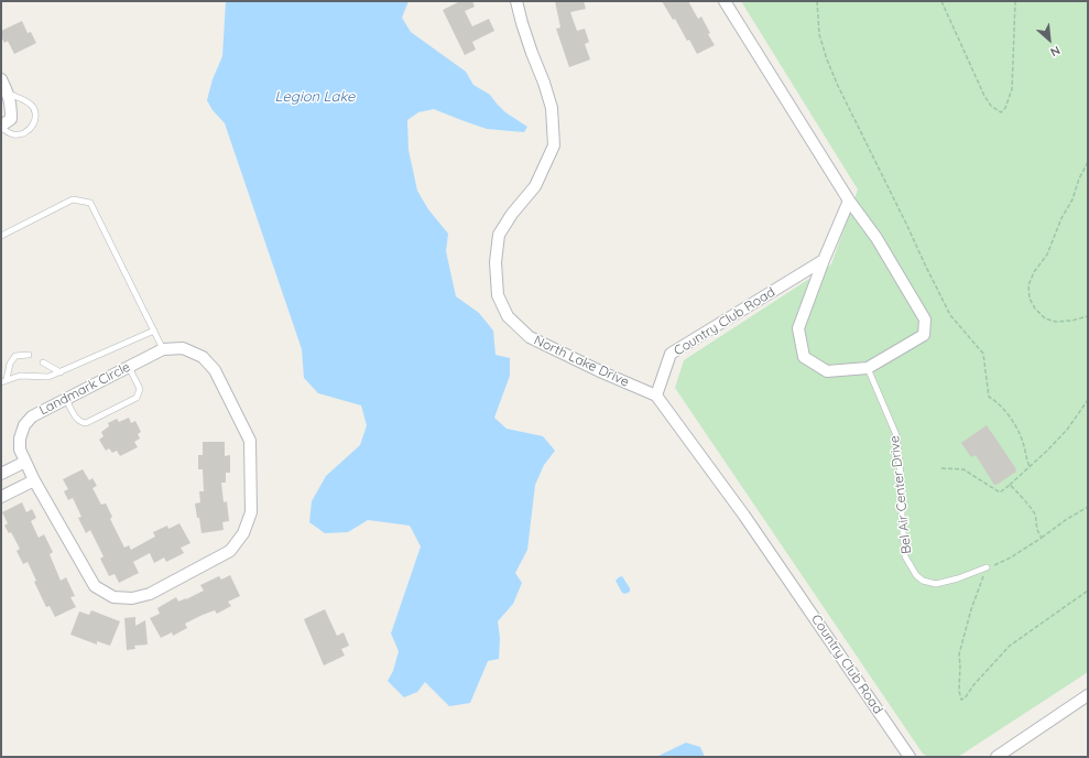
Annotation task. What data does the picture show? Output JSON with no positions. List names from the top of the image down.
{
  "streets": {
    "street": ["Country Club Road", "North Lake Drive", "Landmark Circle"],
    "lane": ["Bel Air Center Drive"]
  },
  "crossings": [
    ["Country Club Road", "North Lake Drive"]
  ],
  "water": ["Legion Lake"],
  "north": "bottom right"
}
